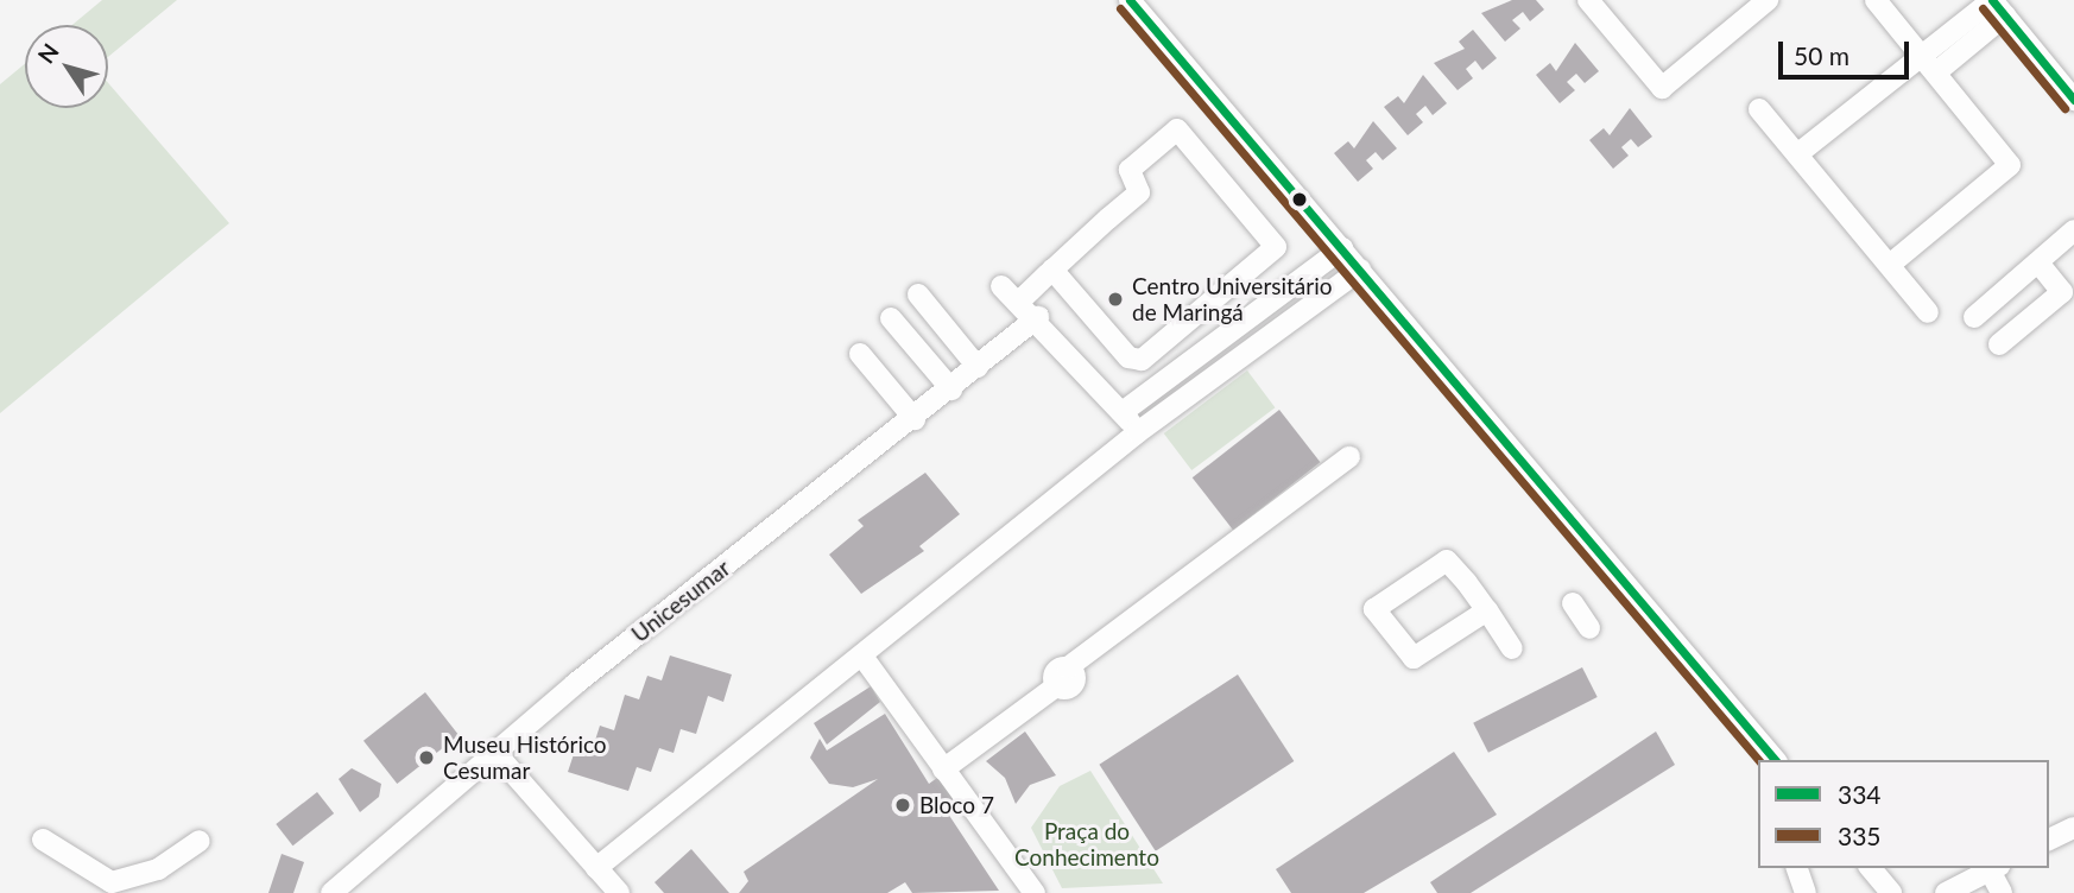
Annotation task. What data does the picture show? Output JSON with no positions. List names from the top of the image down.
{
  "streets": {
    "street": ["Unicesumar"]
  },
  "parks": ["Praça do Conhecimento"],
  "places": ["Centro Universitário de Maringá", "Museu Histórico Cesumar", "Bloco 7"],
  "lines": ["transit line 334", "transit line 335"],
  "legend": ["334", "335"],
  "scale_bar": "50 m",
  "north": "top left"
}
